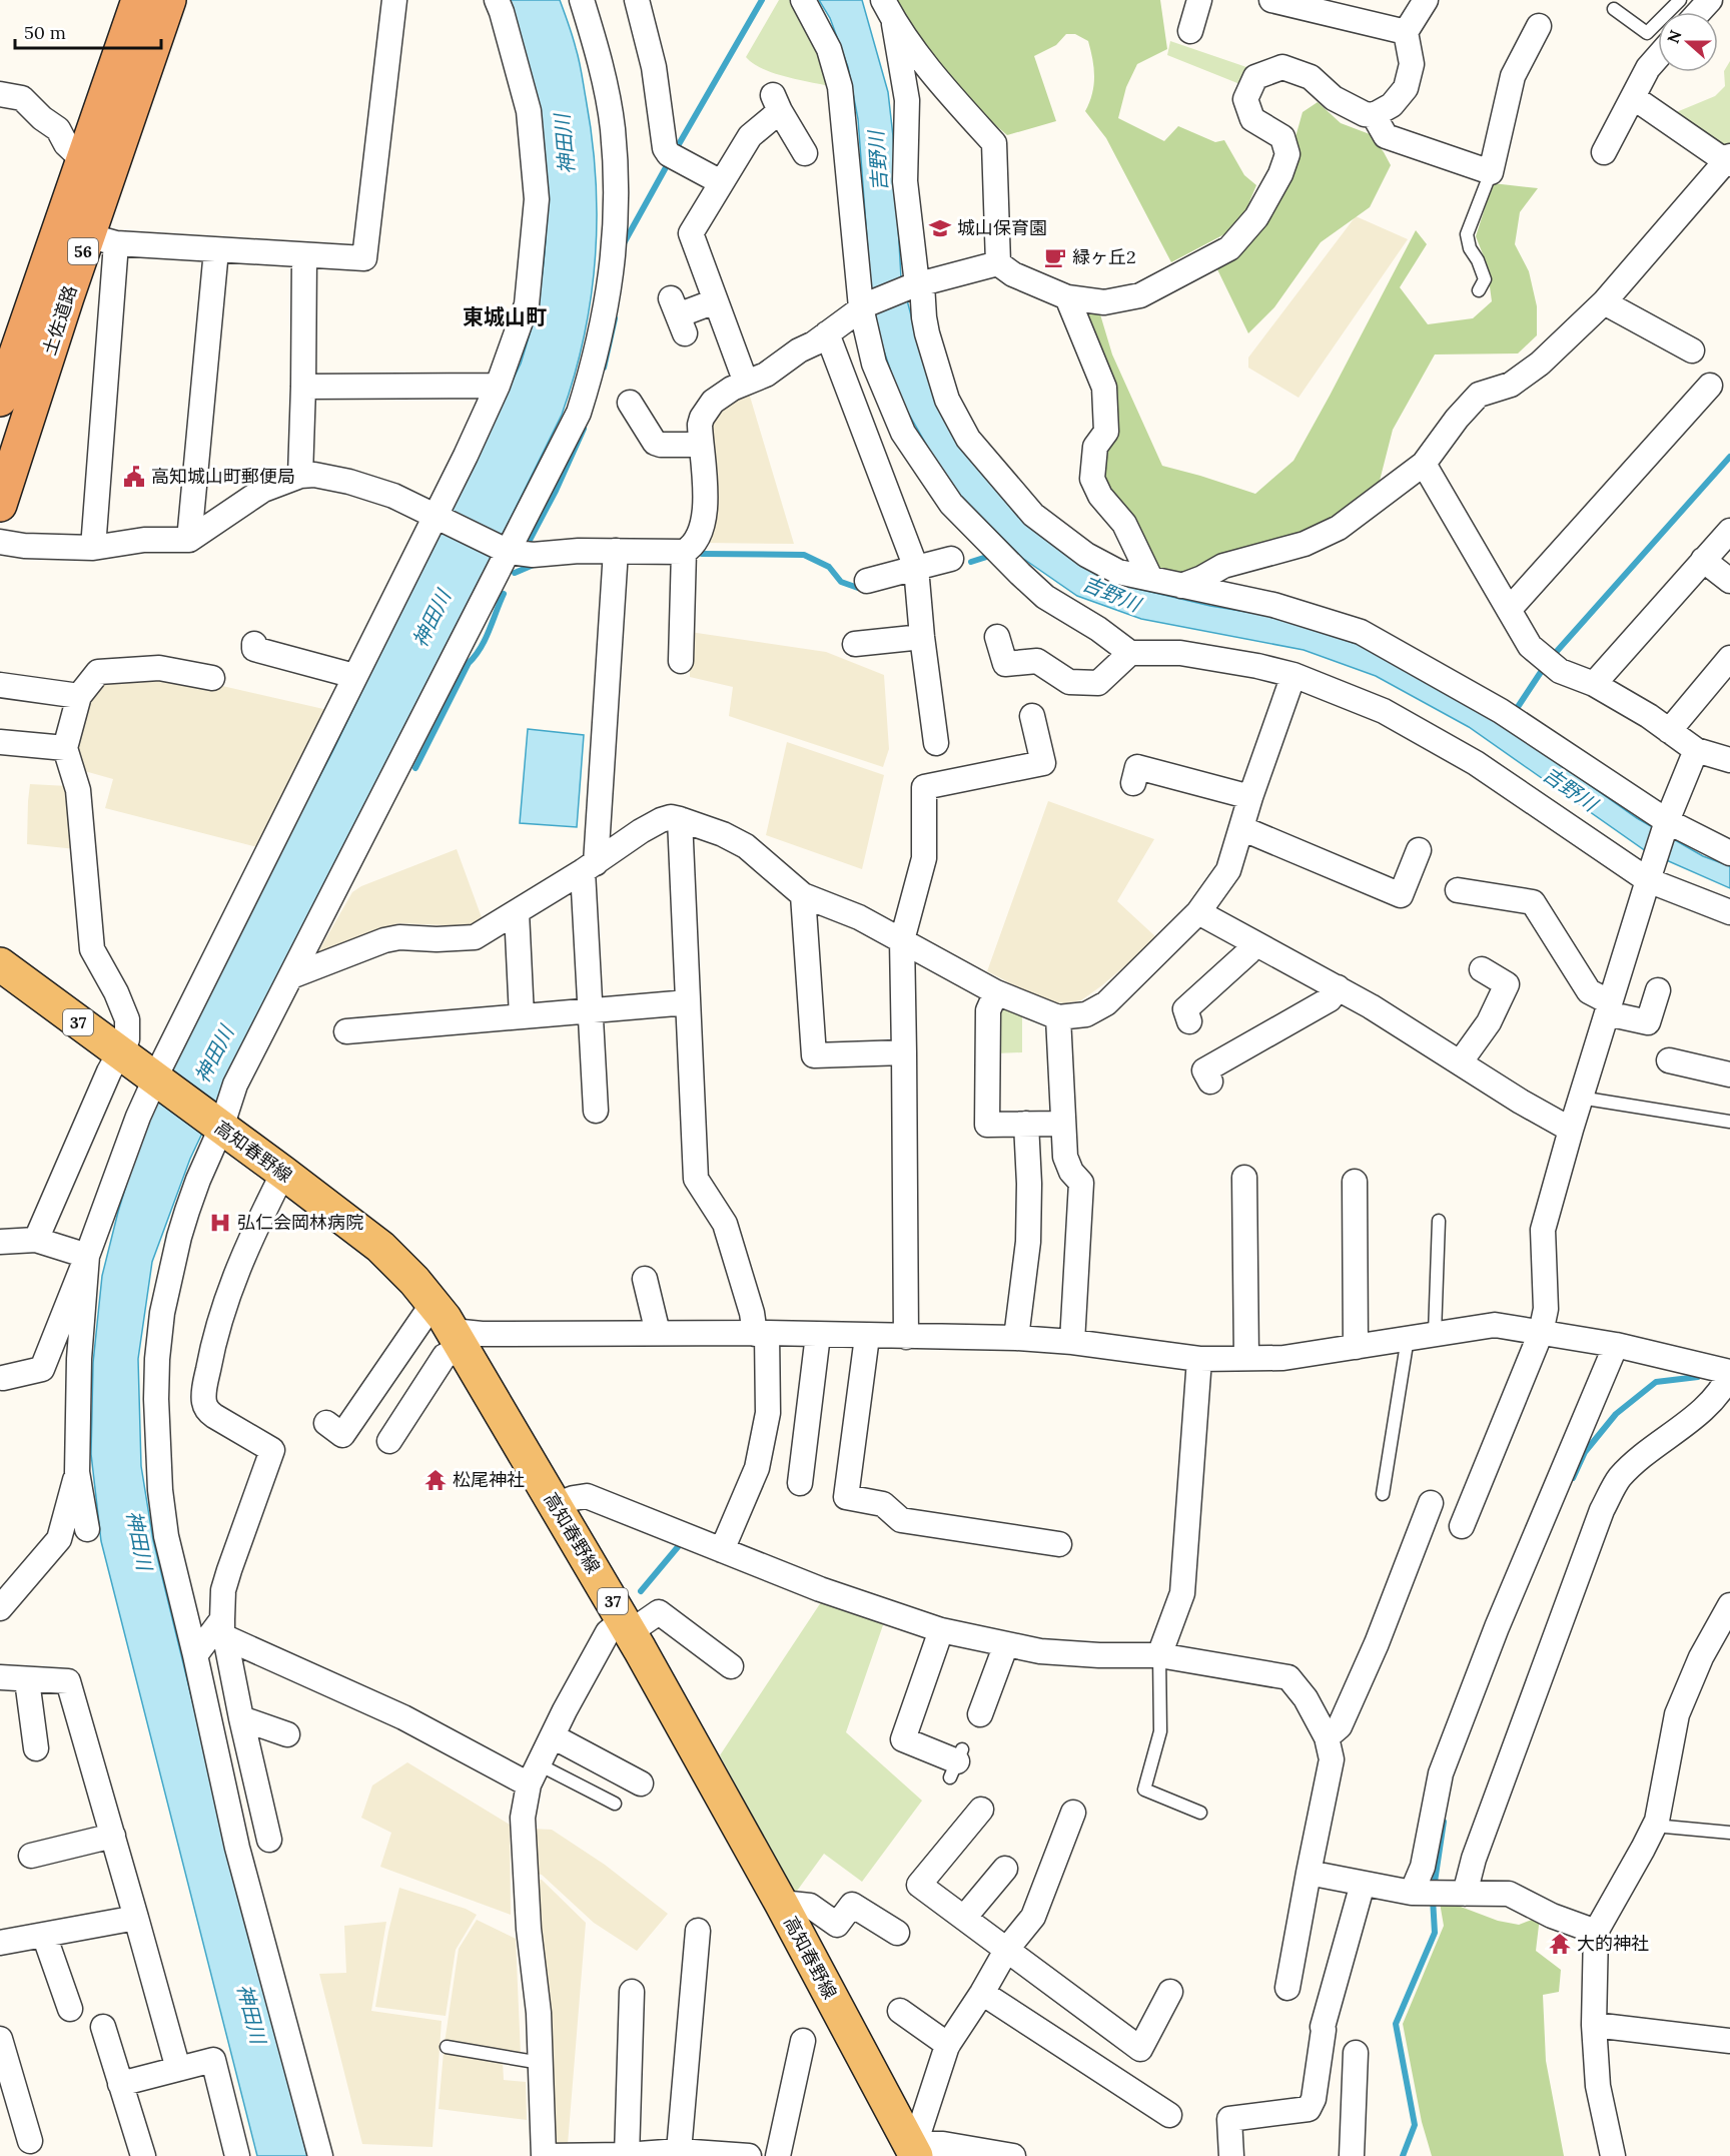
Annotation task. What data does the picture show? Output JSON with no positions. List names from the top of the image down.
{
  "streets": {
    "highway": ["56", "土佐道路"],
    "main road": ["37", "高知春野線"]
  },
  "districts": ["東城山町"],
  "water": ["神田川", "吉野川"],
  "places": {
    "school or university": ["城山保育園"],
    "cafe": ["緑ヶ丘2"],
    "public building": ["高知城山町郵便局"],
    "hospital": ["弘仁会岡林病院"],
    "temple": ["松尾神社", "大的神社"]
  },
  "scale_bar": "50 m",
  "north": "left"
}
